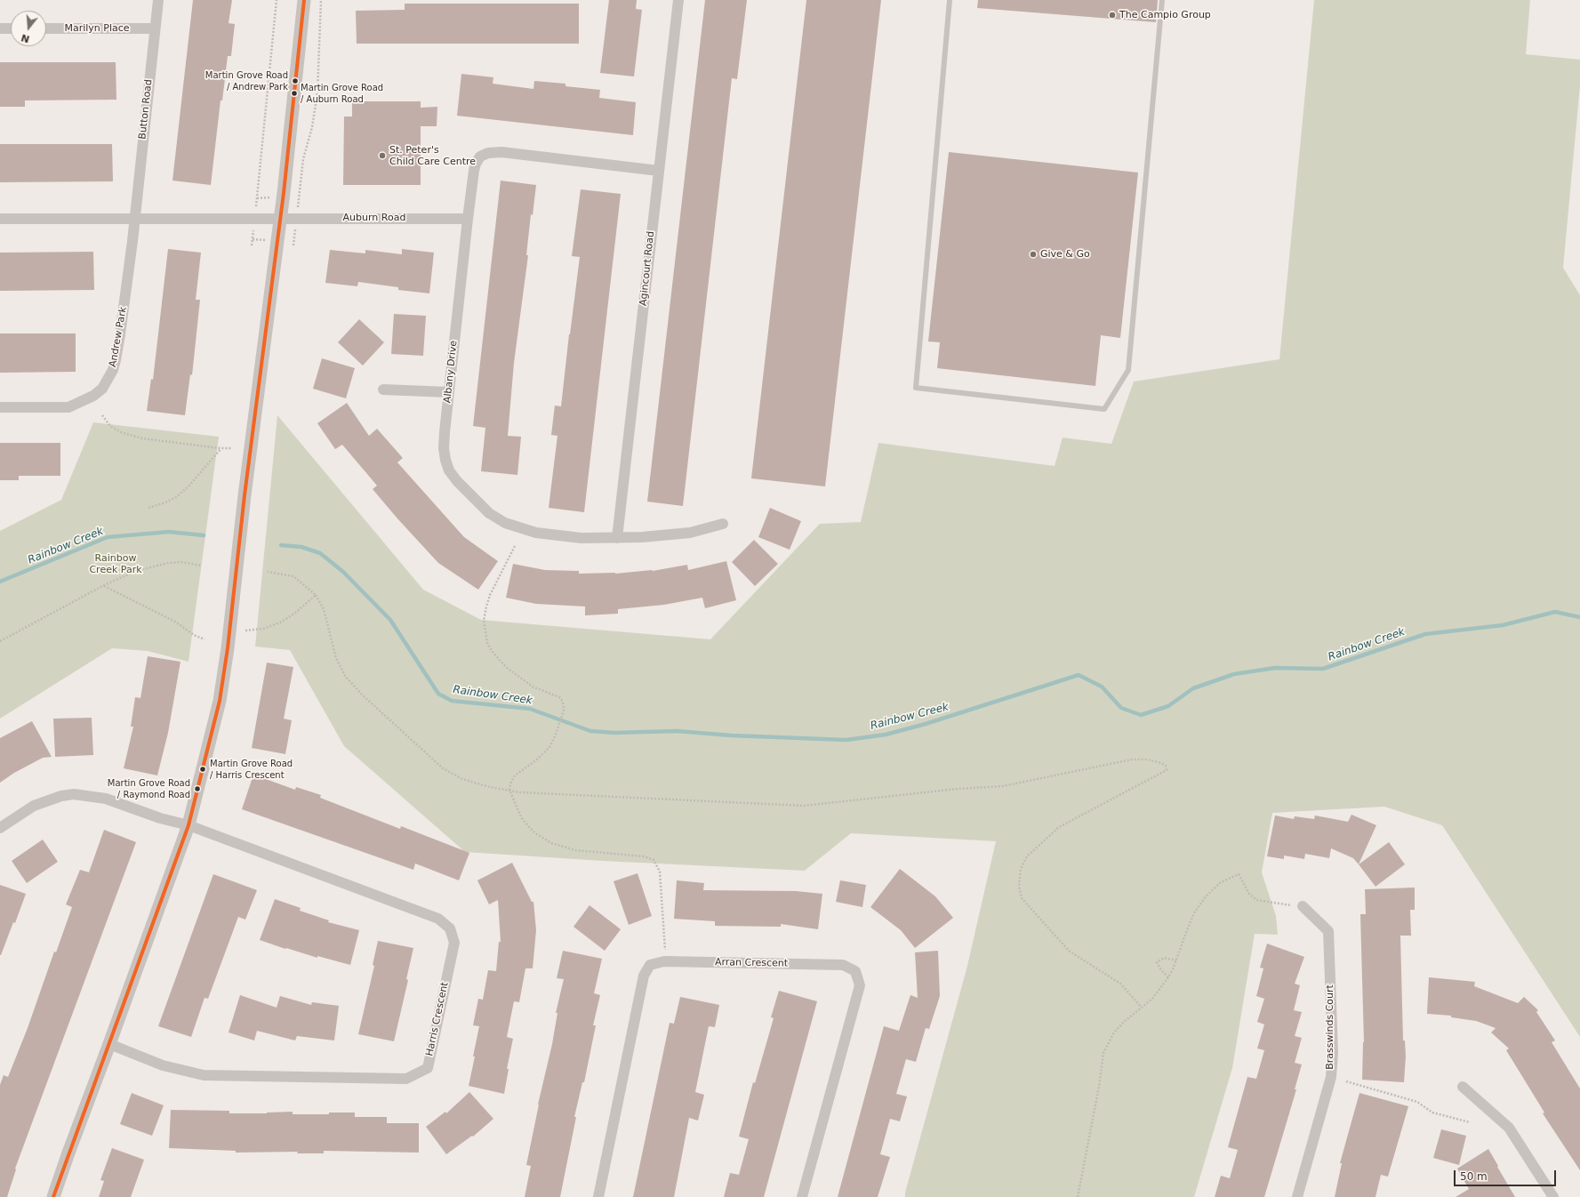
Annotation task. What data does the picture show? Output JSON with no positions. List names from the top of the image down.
{
  "streets": {
    "street": [
      "Marilyn Place",
      "Button Road",
      "Auburn Road",
      "Agincourt Road",
      "Andrew Park",
      "Albany Drive",
      "Arran Crescent",
      "Harris Crescent",
      "Brasswinds Court"
    ]
  },
  "crossings": [
    ["Marilyn Place", "Button Road"],
    ["Button Road", "Andrew Park"],
    ["Auburn Road", "Albany Drive"],
    ["Agincourt Road", "Albany Drive"]
  ],
  "water": ["Rainbow Creek"],
  "parks": ["Rainbow Creek Park"],
  "places": [
    "The Campio Group",
    "Martin Grove Road / Andrew Park",
    "Martin Grove Road / Auburn Road",
    "St. Peter's Child Care Centre",
    "Give & Go",
    "Martin Grove Road / Harris Crescent",
    "Martin Grove Road / Raymond Road"
  ],
  "scale_bar": "50 m",
  "north": "bottom"
}
